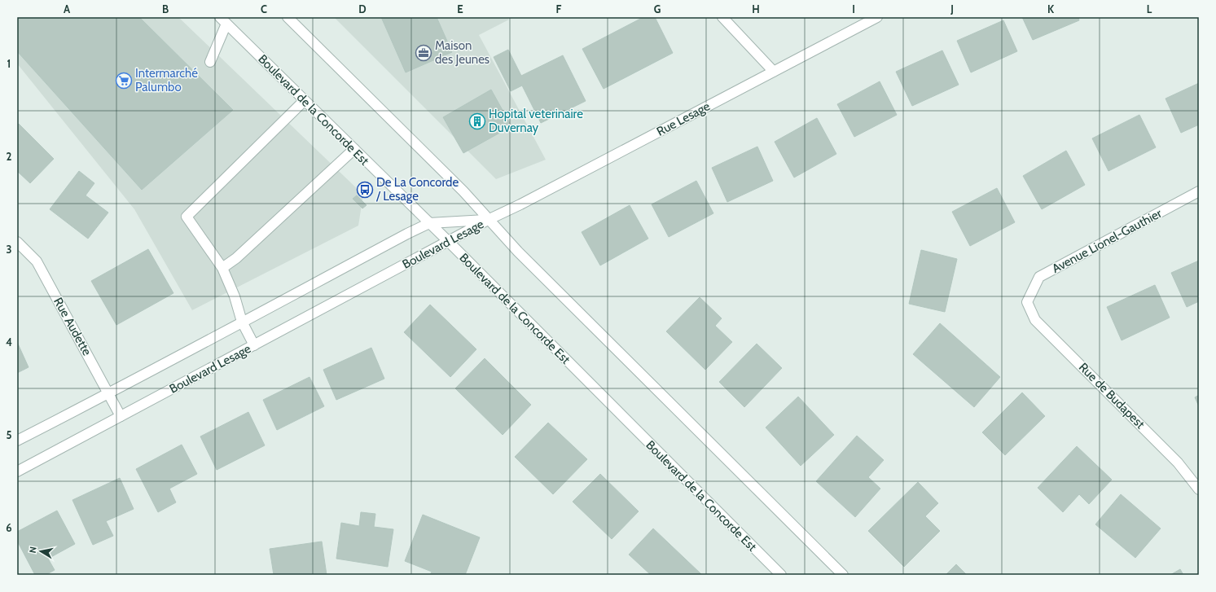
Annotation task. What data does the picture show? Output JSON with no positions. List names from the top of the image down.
{
  "streets": {
    "street": [
      "Boulevard de la Concorde Est",
      "Rue Lesage",
      "Avenue Lionel-Gauthier",
      "Boulevard Lesage",
      "Rue Audette",
      "Rue de Budapest"
    ]
  },
  "crossings": [
    ["Boulevard de la Concorde Est", "Boulevard Lesage"],
    ["Rue Lesage", "Boulevard Lesage"],
    ["Avenue Lionel-Gauthier", "Rue de Budapest"],
    ["Boulevard Lesage", "Rue Audette"]
  ],
  "places": {
    "office": ["Maison des Jeunes"],
    "supermarket": ["Intermarché Palumbo"],
    "building": ["Hopital veterinaire Duvernay"],
    "bus stop": ["De La Concorde / Lesage"]
  },
  "north": "left",
  "grid": {
    "columns": [
      "A",
      "B",
      "C",
      "D",
      "E",
      "F",
      "G",
      "H",
      "I",
      "J",
      "K",
      "L"
    ],
    "rows": [
      "1",
      "2",
      "3",
      "4",
      "5",
      "6"
    ]
  }
}
